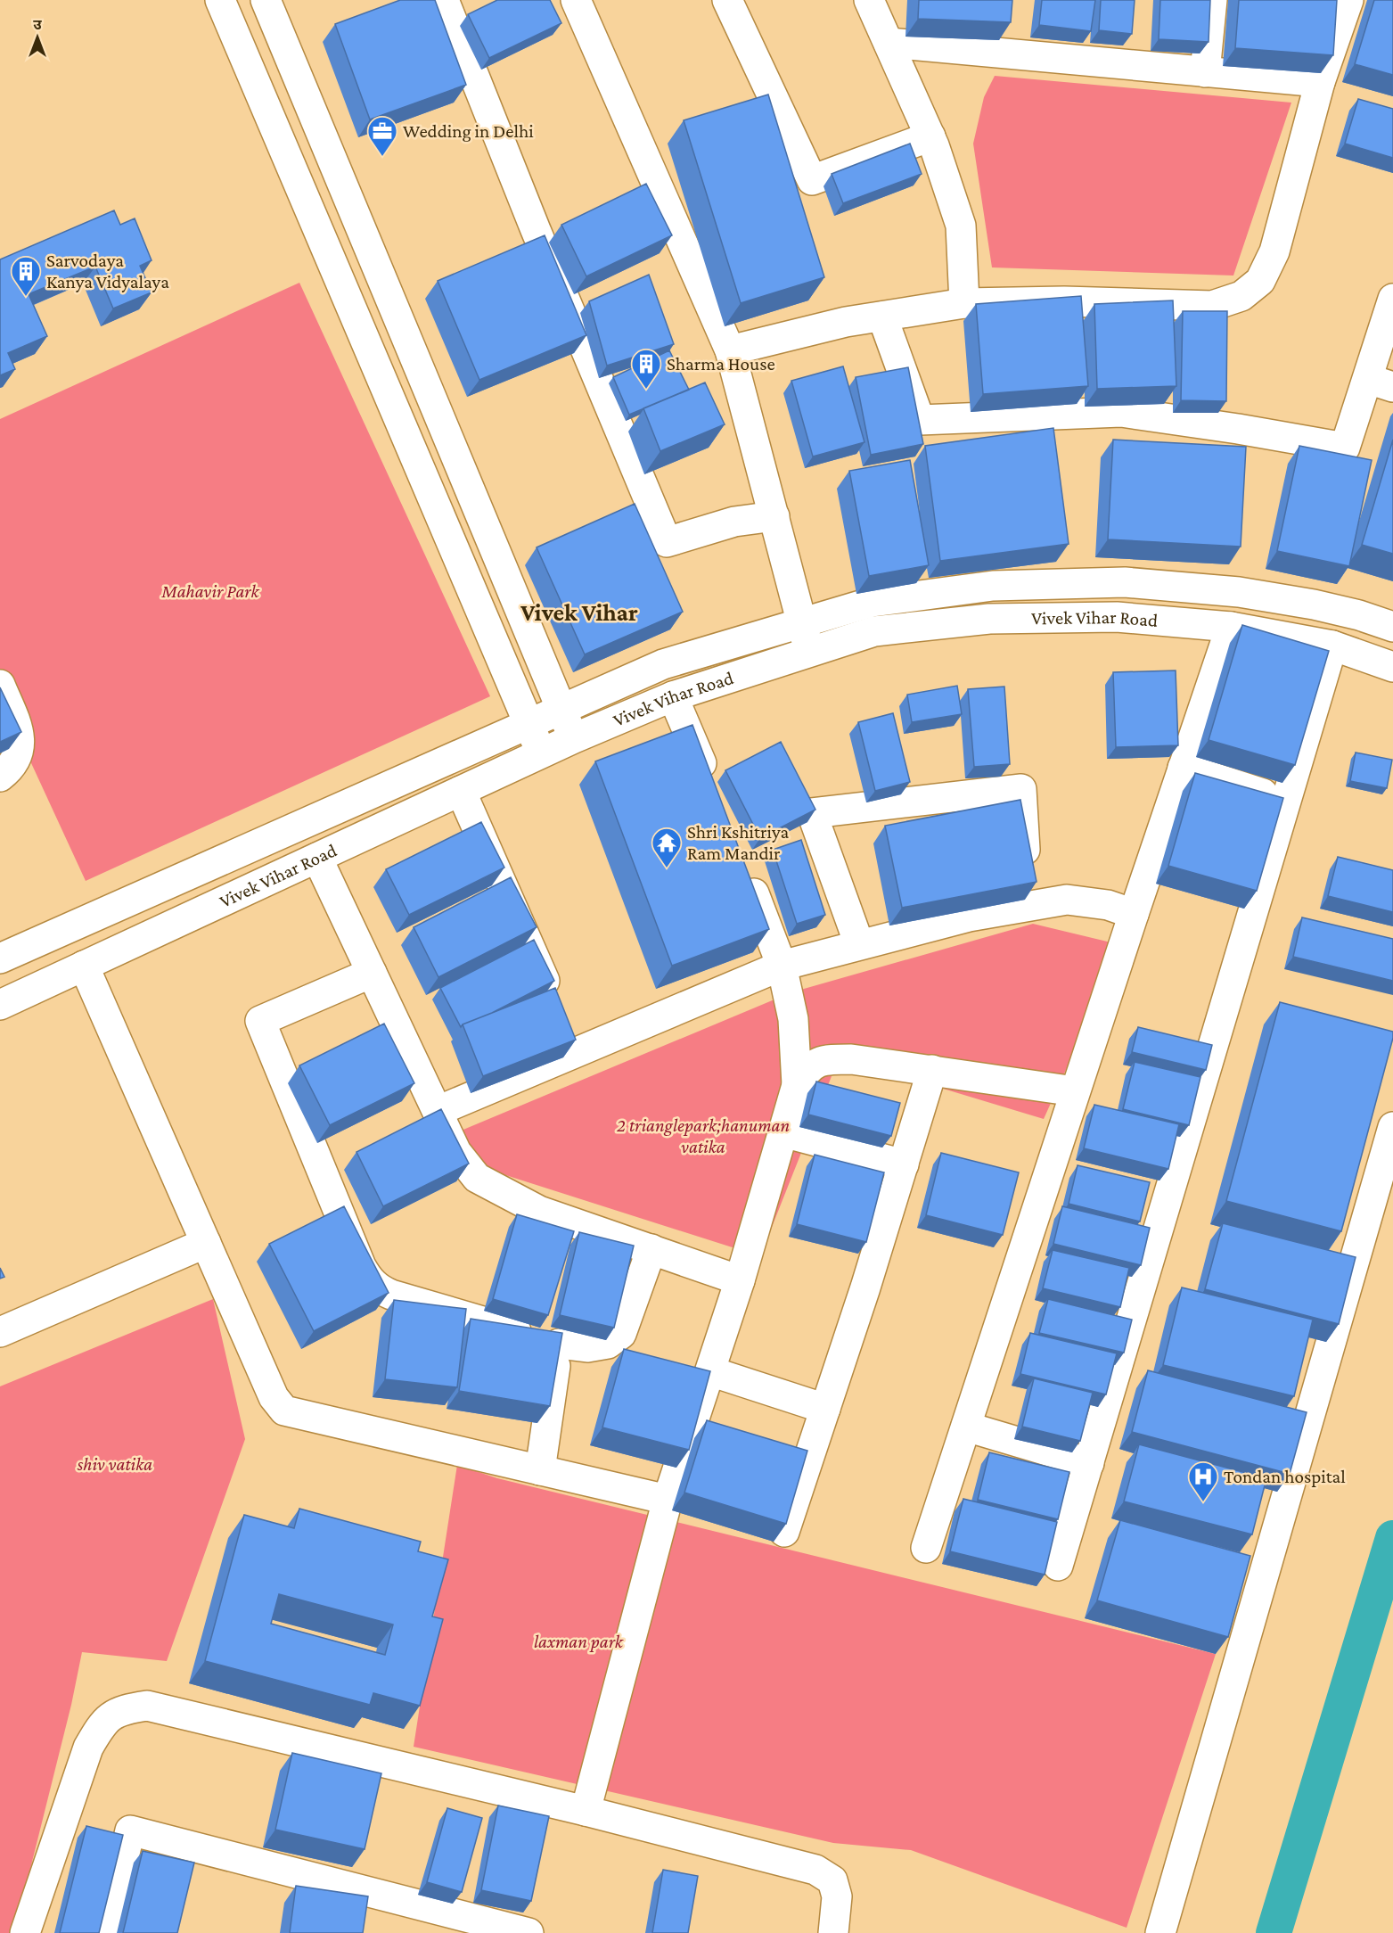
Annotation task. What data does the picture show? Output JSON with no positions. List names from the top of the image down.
{
  "streets": {
    "street": ["Vivek Vihar Road"]
  },
  "districts": ["Vivek Vihar"],
  "parks": [
    "Mahavir Park",
    "2 trianglepark;hanuman vatika",
    "shiv vatika",
    "laxman park"
  ],
  "places": {
    "office": ["Wedding in Delhi"],
    "building": ["Sarvodaya Kanya Vidyalaya", "Sharma House"],
    "temple": ["Shri Kshitriya Ram Mandir"],
    "hospital": ["Tondan hospital"]
  },
  "north": "top"
}
